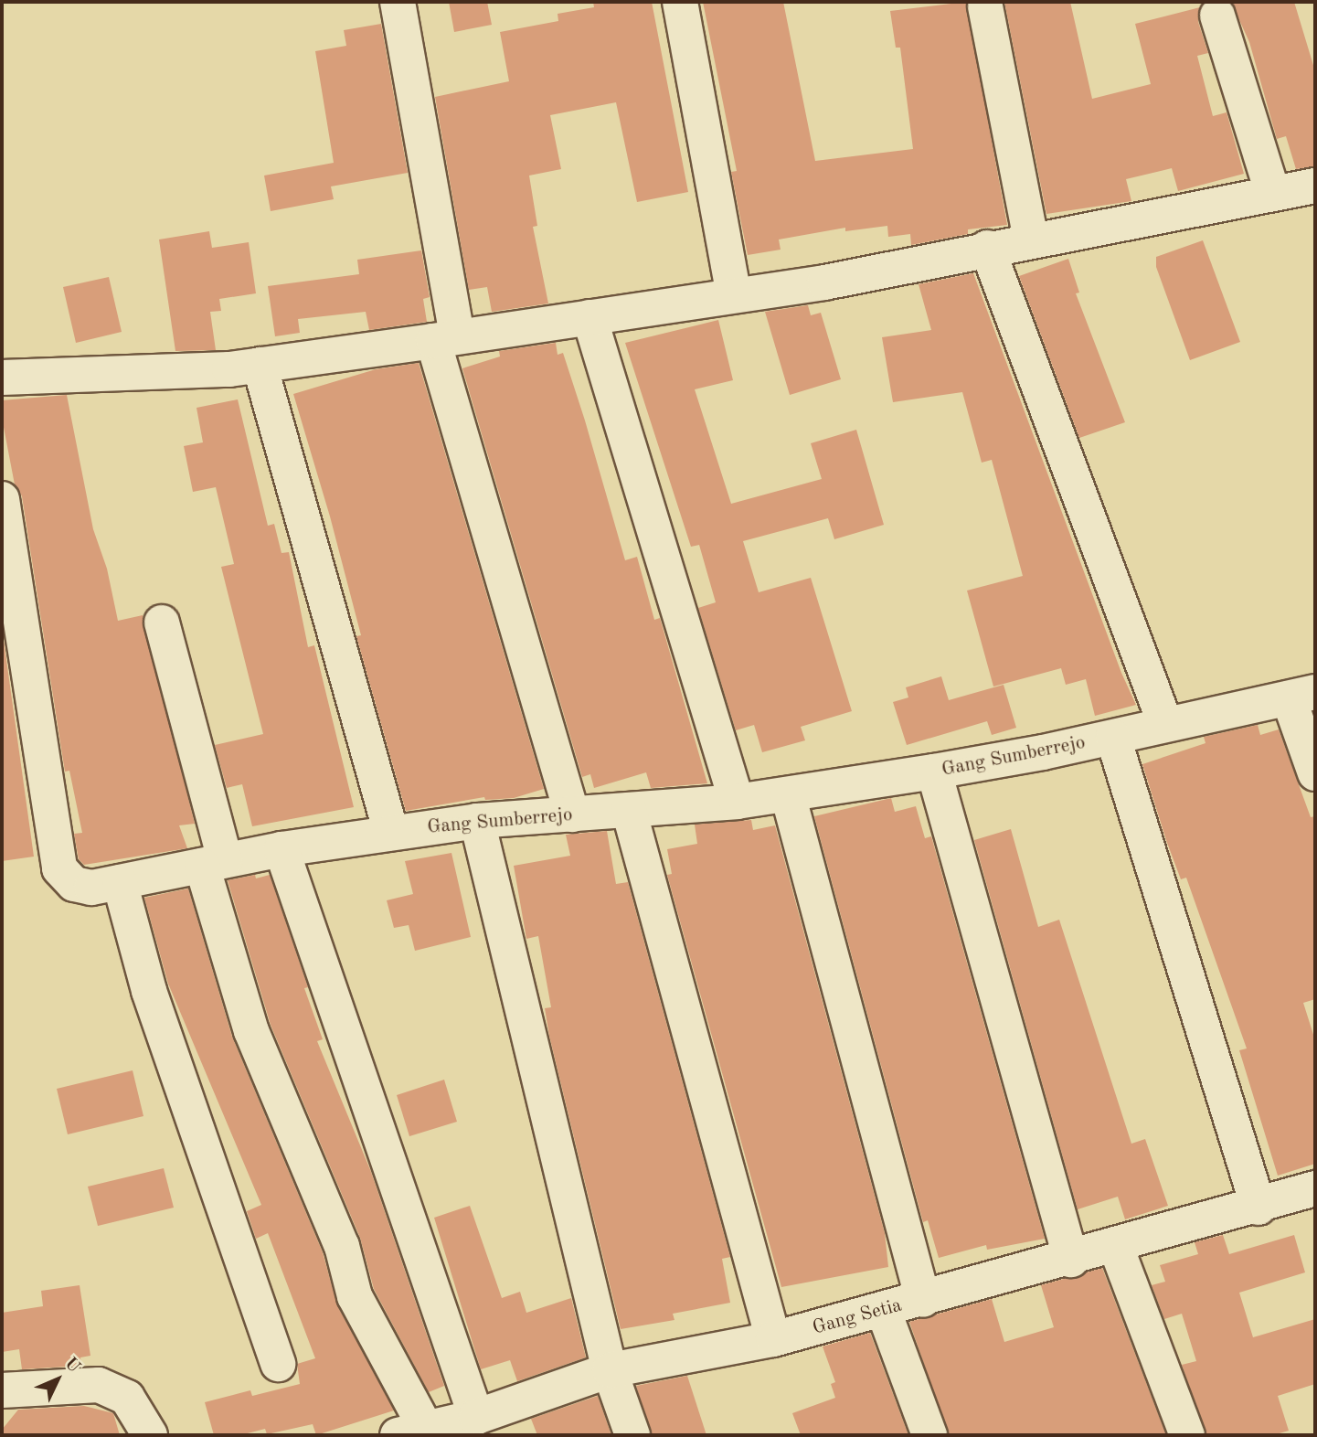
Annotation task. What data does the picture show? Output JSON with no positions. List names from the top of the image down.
{
  "streets": {
    "street": ["Gang Sumberrejo", "Gang Setia"]
  },
  "north": "top right"
}
